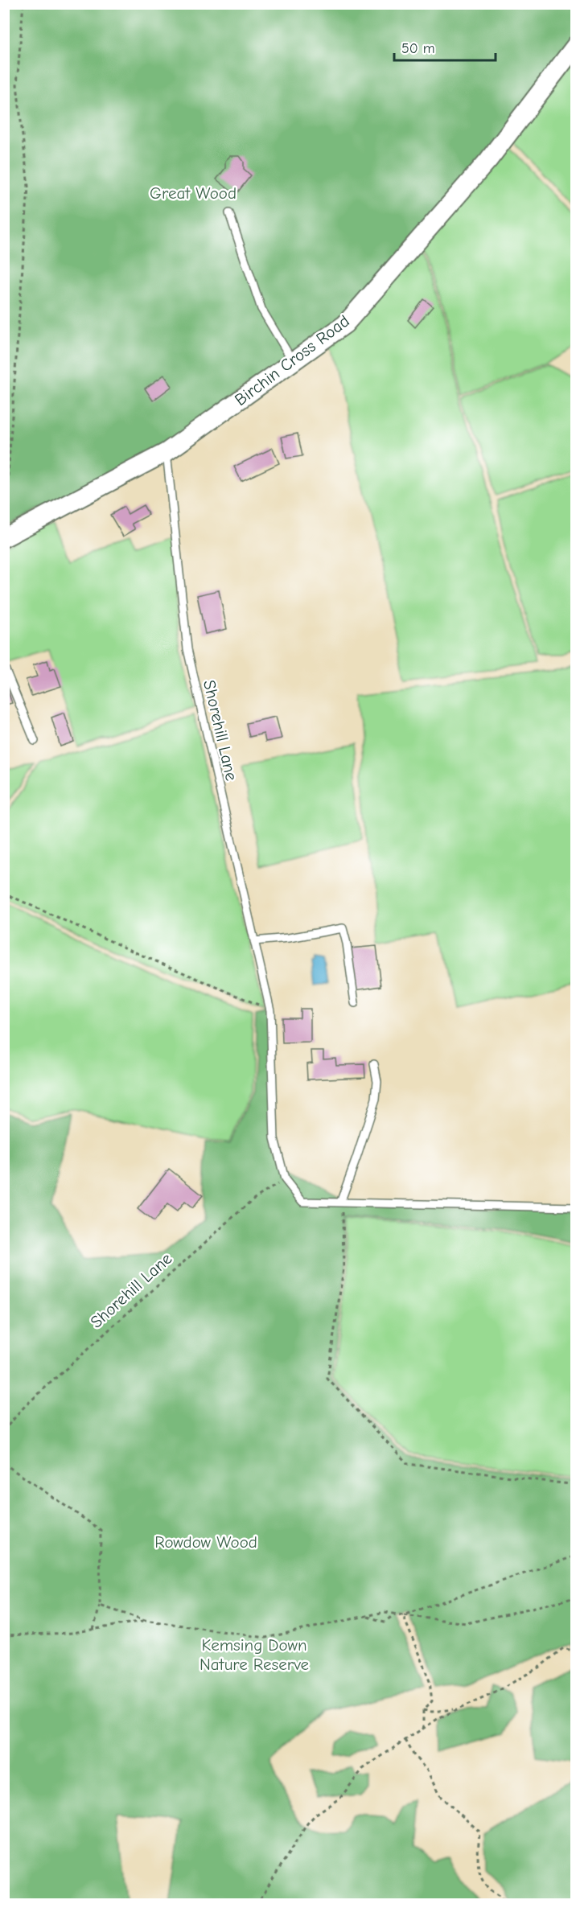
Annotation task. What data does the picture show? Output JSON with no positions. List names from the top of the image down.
{
  "streets": {
    "street": ["Birchin Cross Road"],
    "lane": ["Shorehill Lane"]
  },
  "crossings": [
    ["Birchin Cross Road", "Shorehill Lane"]
  ],
  "parks": ["Great Wood", "Rowdow Wood", "Kemsing Down Nature Reserve"],
  "scale_bar": "50 m"
}
